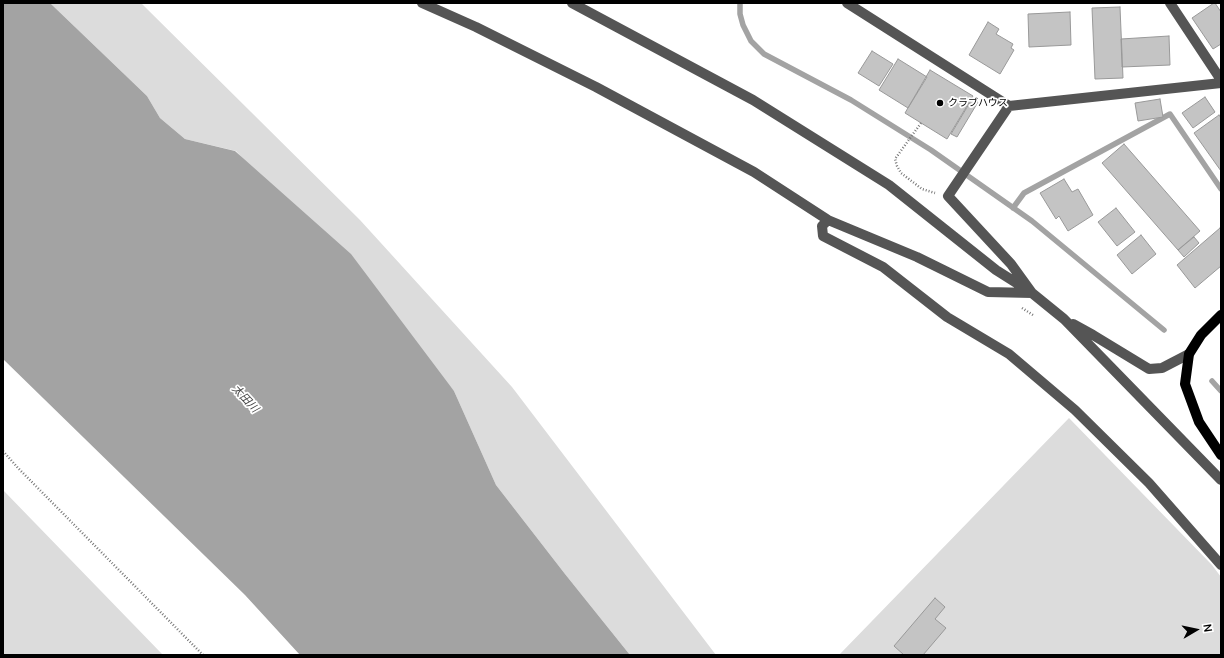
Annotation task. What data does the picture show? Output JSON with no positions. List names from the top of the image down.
{
  "water": ["太田川"],
  "places": ["クラブハウス"],
  "north": "right"
}
